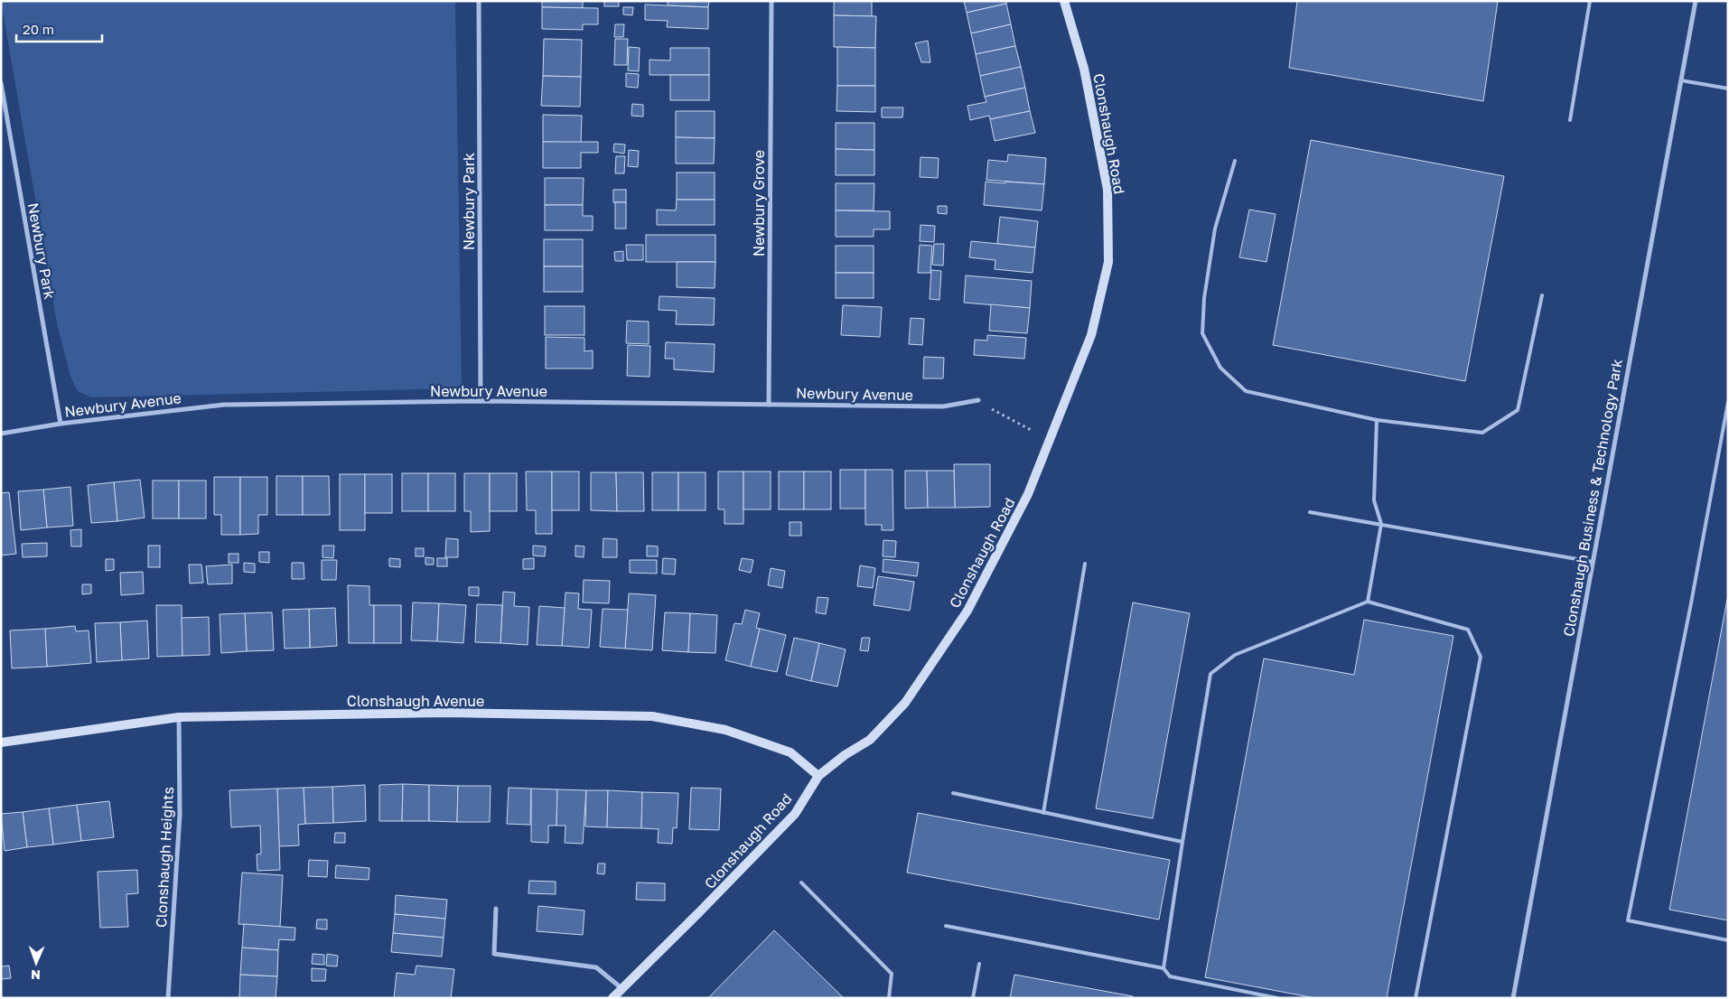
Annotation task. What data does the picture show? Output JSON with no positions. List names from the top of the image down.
{
  "streets": {
    "street": [
      "Clonshaugh Road",
      "Newbury Park",
      "Newbury Grove",
      "Newbury Avenue",
      "Clonshaugh Business & Technology Park",
      "Clonshaugh Avenue",
      "Clonshaugh Heights"
    ]
  },
  "crossings": [
    ["Clonshaugh Road", "Clonshaugh Avenue"],
    ["Newbury Park", "Newbury Avenue"],
    ["Newbury Grove", "Newbury Avenue"],
    ["Clonshaugh Avenue", "Clonshaugh Heights"]
  ],
  "scale_bar": "20 m",
  "north": "bottom"
}
